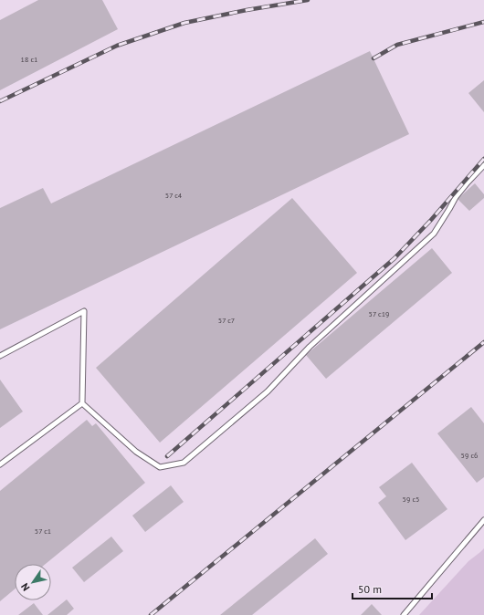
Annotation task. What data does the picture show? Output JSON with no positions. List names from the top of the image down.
{
  "house_numbers": [
    "18 с1",
    "57 с4",
    "57 с19",
    "57 с7",
    "59 с6",
    "59 с5",
    "57 с1"
  ],
  "scale_bar": "50 m",
  "north": "bottom left"
}
